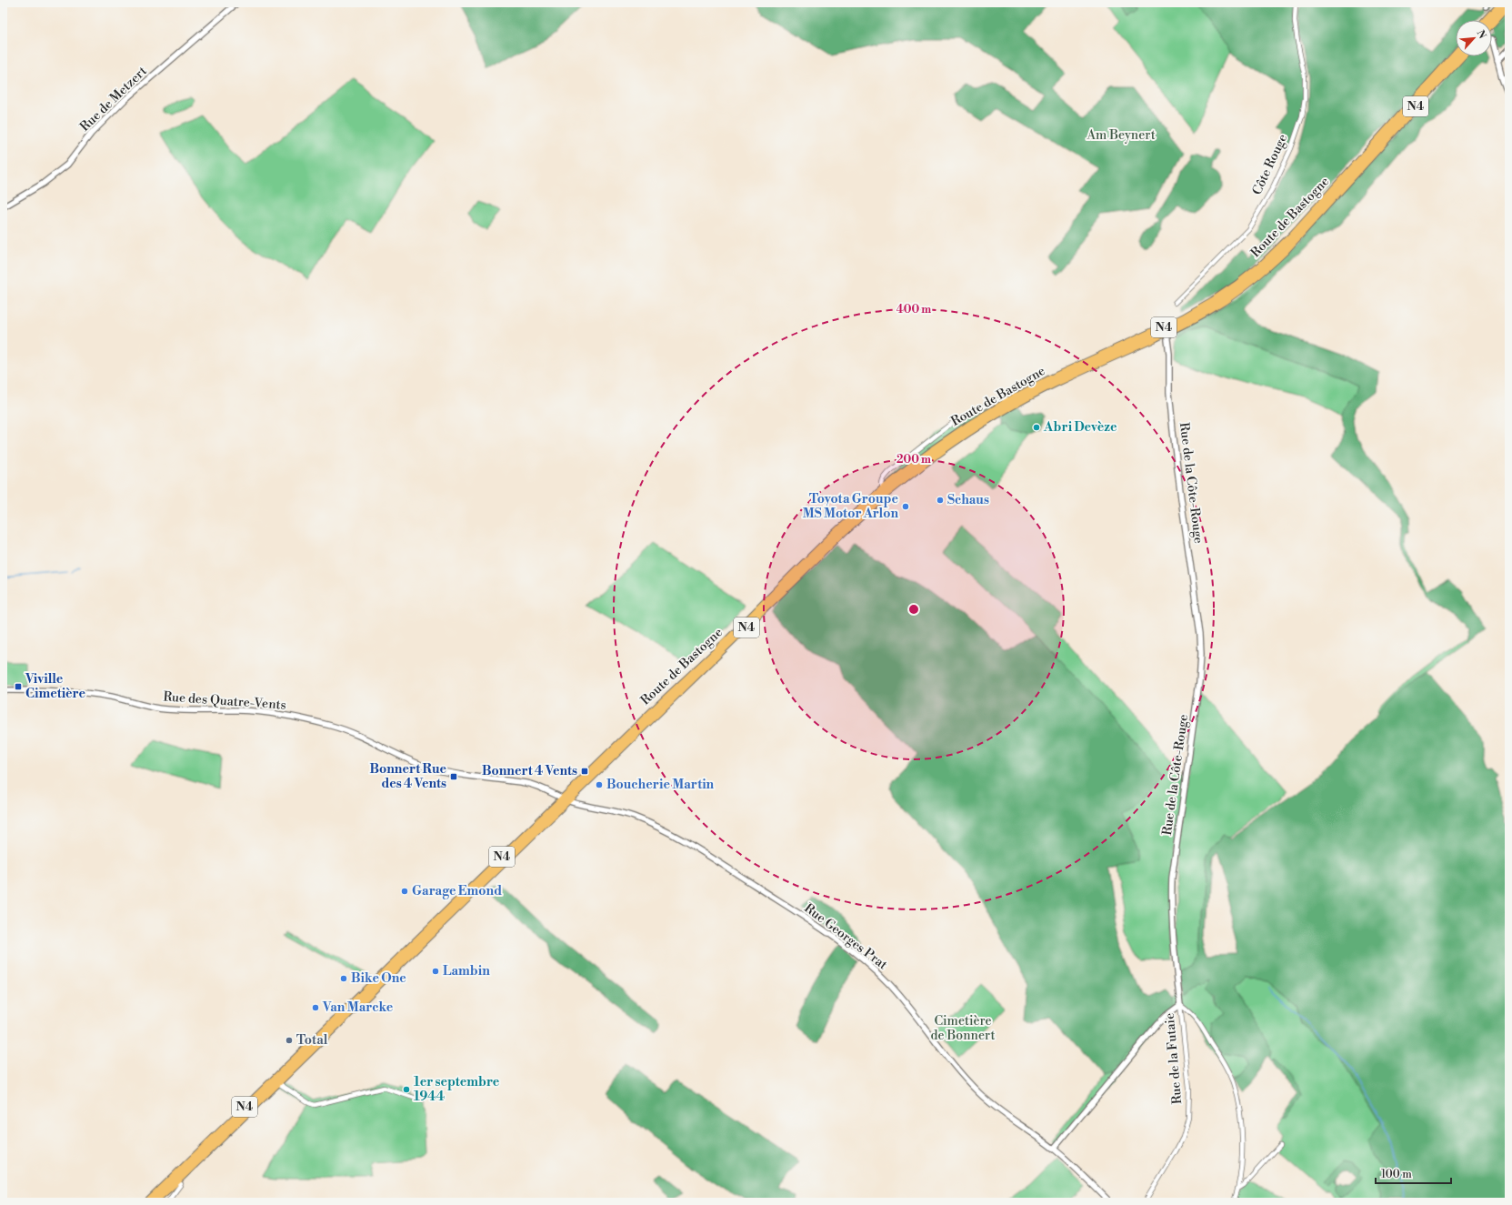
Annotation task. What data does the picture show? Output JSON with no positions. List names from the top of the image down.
{
  "streets": {
    "highway": ["N4", "Route de Bastogne"],
    "street": [
      "Rue de Metzert",
      "Côte Rouge",
      "Rue de la Côte-Rouge",
      "Rue des Quatre-Vents",
      "Rue Georges Prat",
      "Rue de la Futaie"
    ]
  },
  "crossings": [
    ["Route de Bastogne", "Rue de la Côte-Rouge"],
    ["Route de Bastogne", "Rue des Quatre-Vents"],
    ["Route de Bastogne", "Rue Georges Prat"],
    ["Rue de la Côte-Rouge", "Rue de la Futaie"],
    ["Rue des Quatre-Vents", "Rue Georges Prat"],
    ["Rue Georges Prat", "Rue de la Futaie"]
  ],
  "parks": ["Am Beynert", "Cimetière de Bonnert"],
  "places": {
    "other": [
      "Abri Devèze",
      "Schaus",
      "Toyota Groupe MS Motor Arlon",
      "Boucherie Martin",
      "Garage Emond",
      "Lambin",
      "Bike One",
      "Van Marcke",
      "Total",
      "1er septembre 1944"
    ],
    "transit": ["Viville Cimetière", "Bonnert 4 Vents", "Bonnert Rue des 4 Vents"]
  },
  "scale_bar": "100 m",
  "north": "top right",
  "rings": ["400 m", "200 m"]
}
